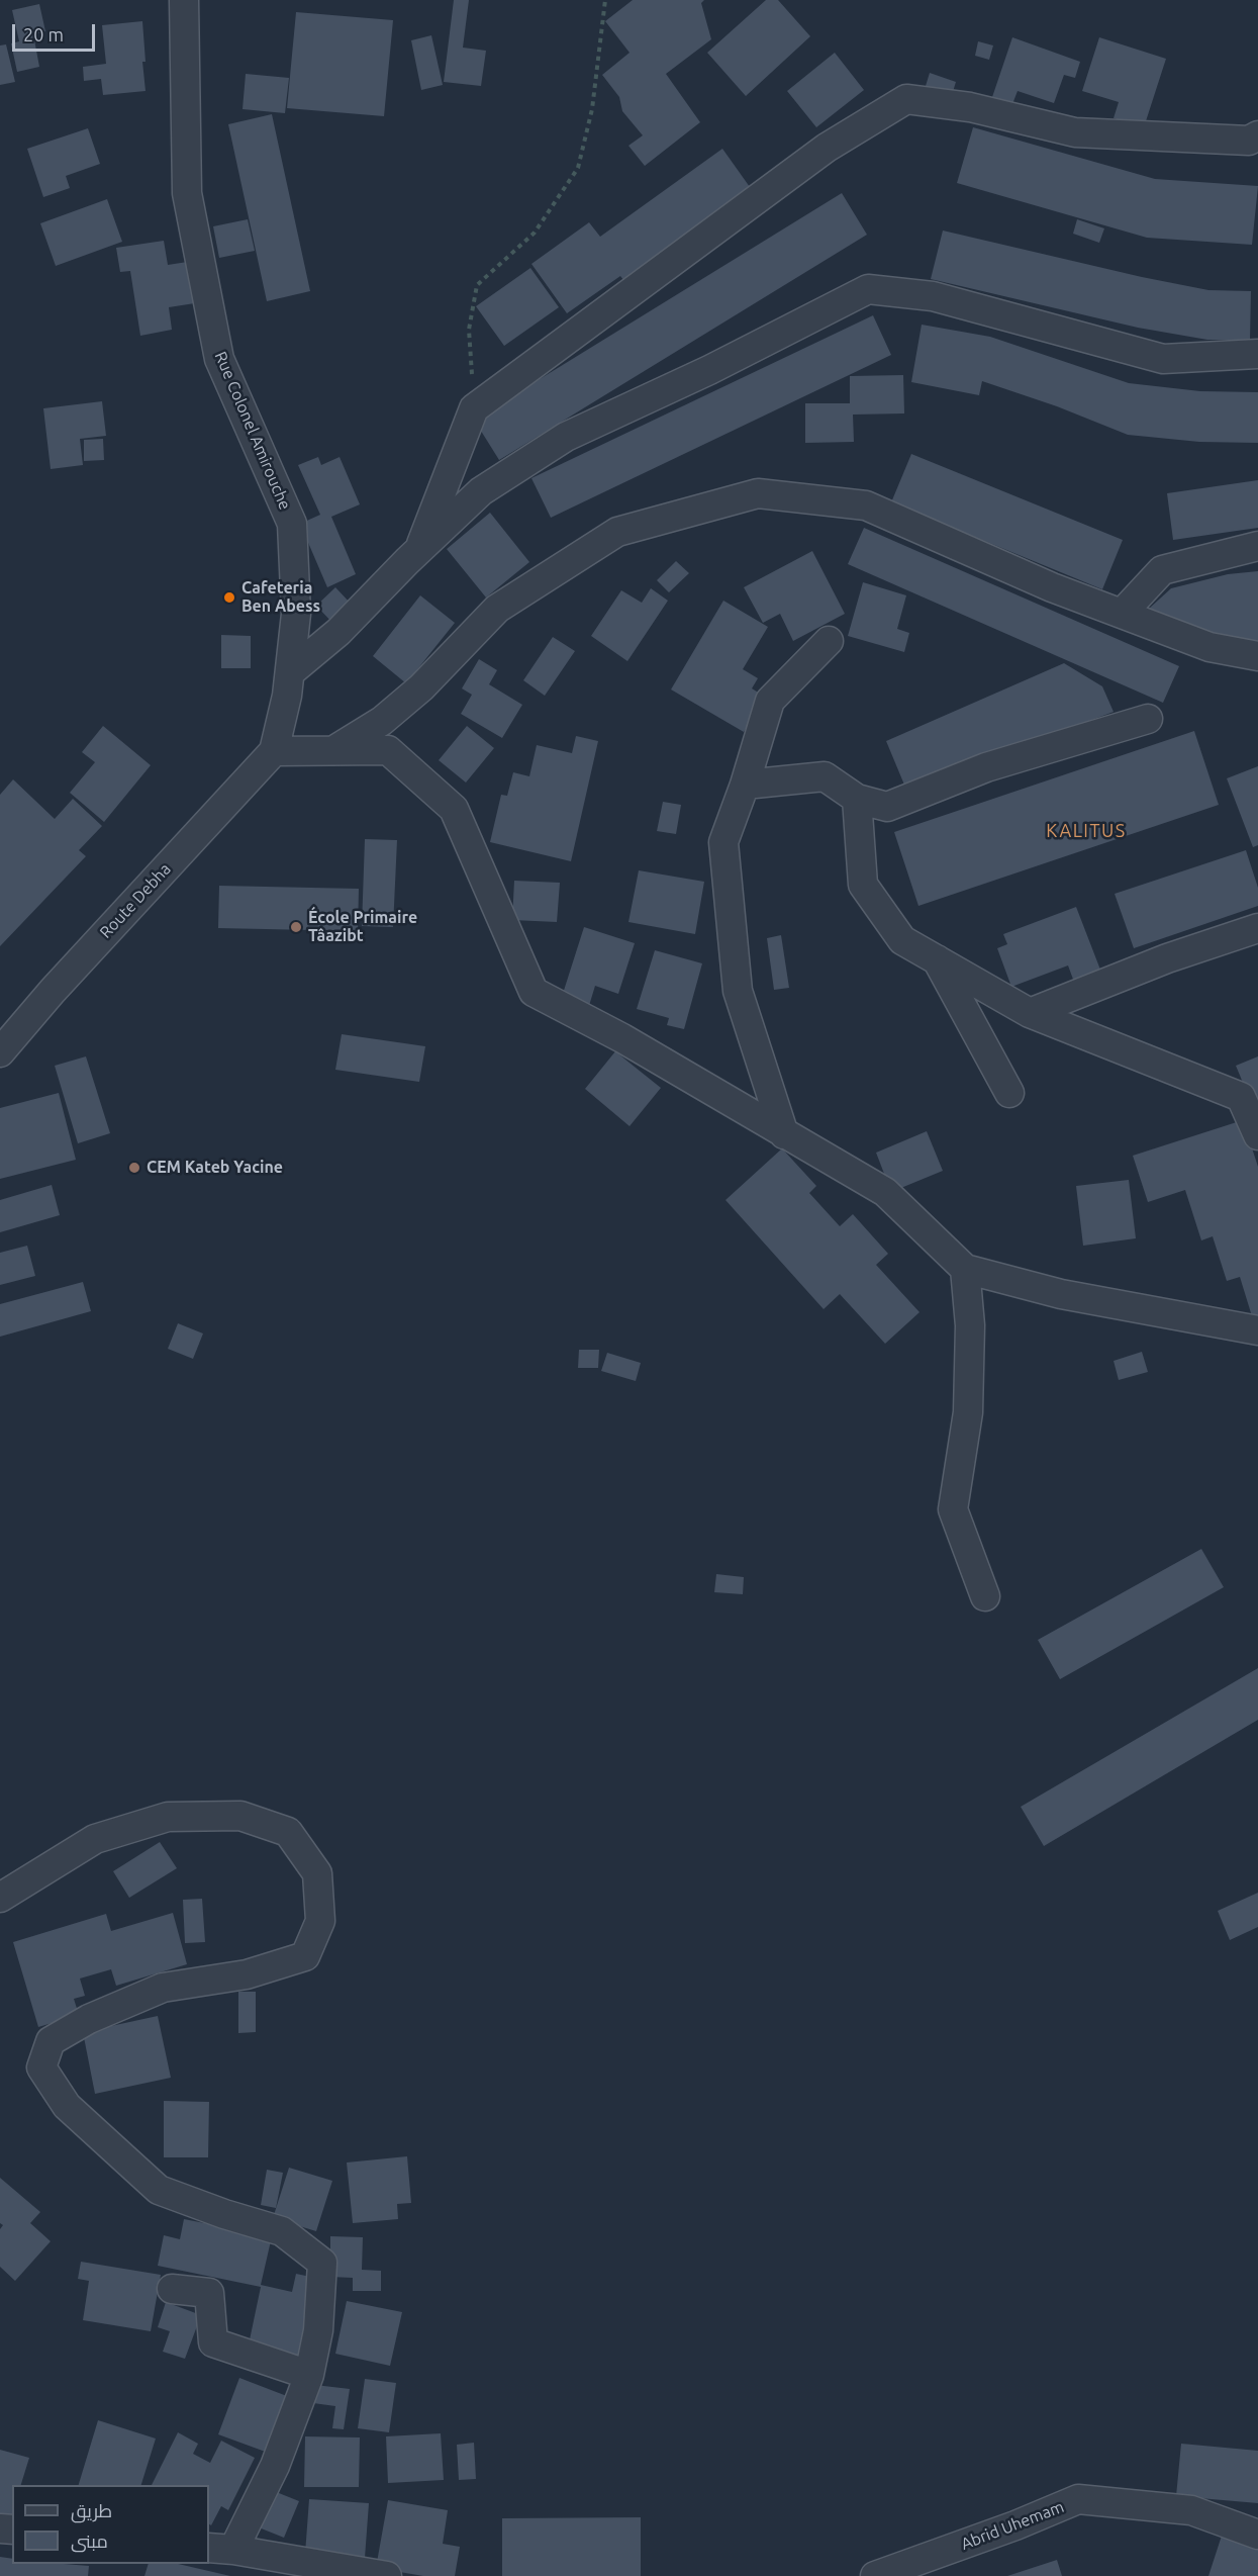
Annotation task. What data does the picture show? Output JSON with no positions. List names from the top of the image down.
{
  "streets": {
    "street": ["Rue Colonel Amirouche", "Route Debha", "Abrid Uhemam"]
  },
  "crossings": [
    ["Rue Colonel Amirouche", "Route Debha"]
  ],
  "districts": ["KALITUS"],
  "places": ["Cafeteria Ben Abess", "École Primaire Tâazibt", "CEM Kateb Yacine"],
  "legend": ["طريق", "مبنى"],
  "scale_bar": "20 m"
}
